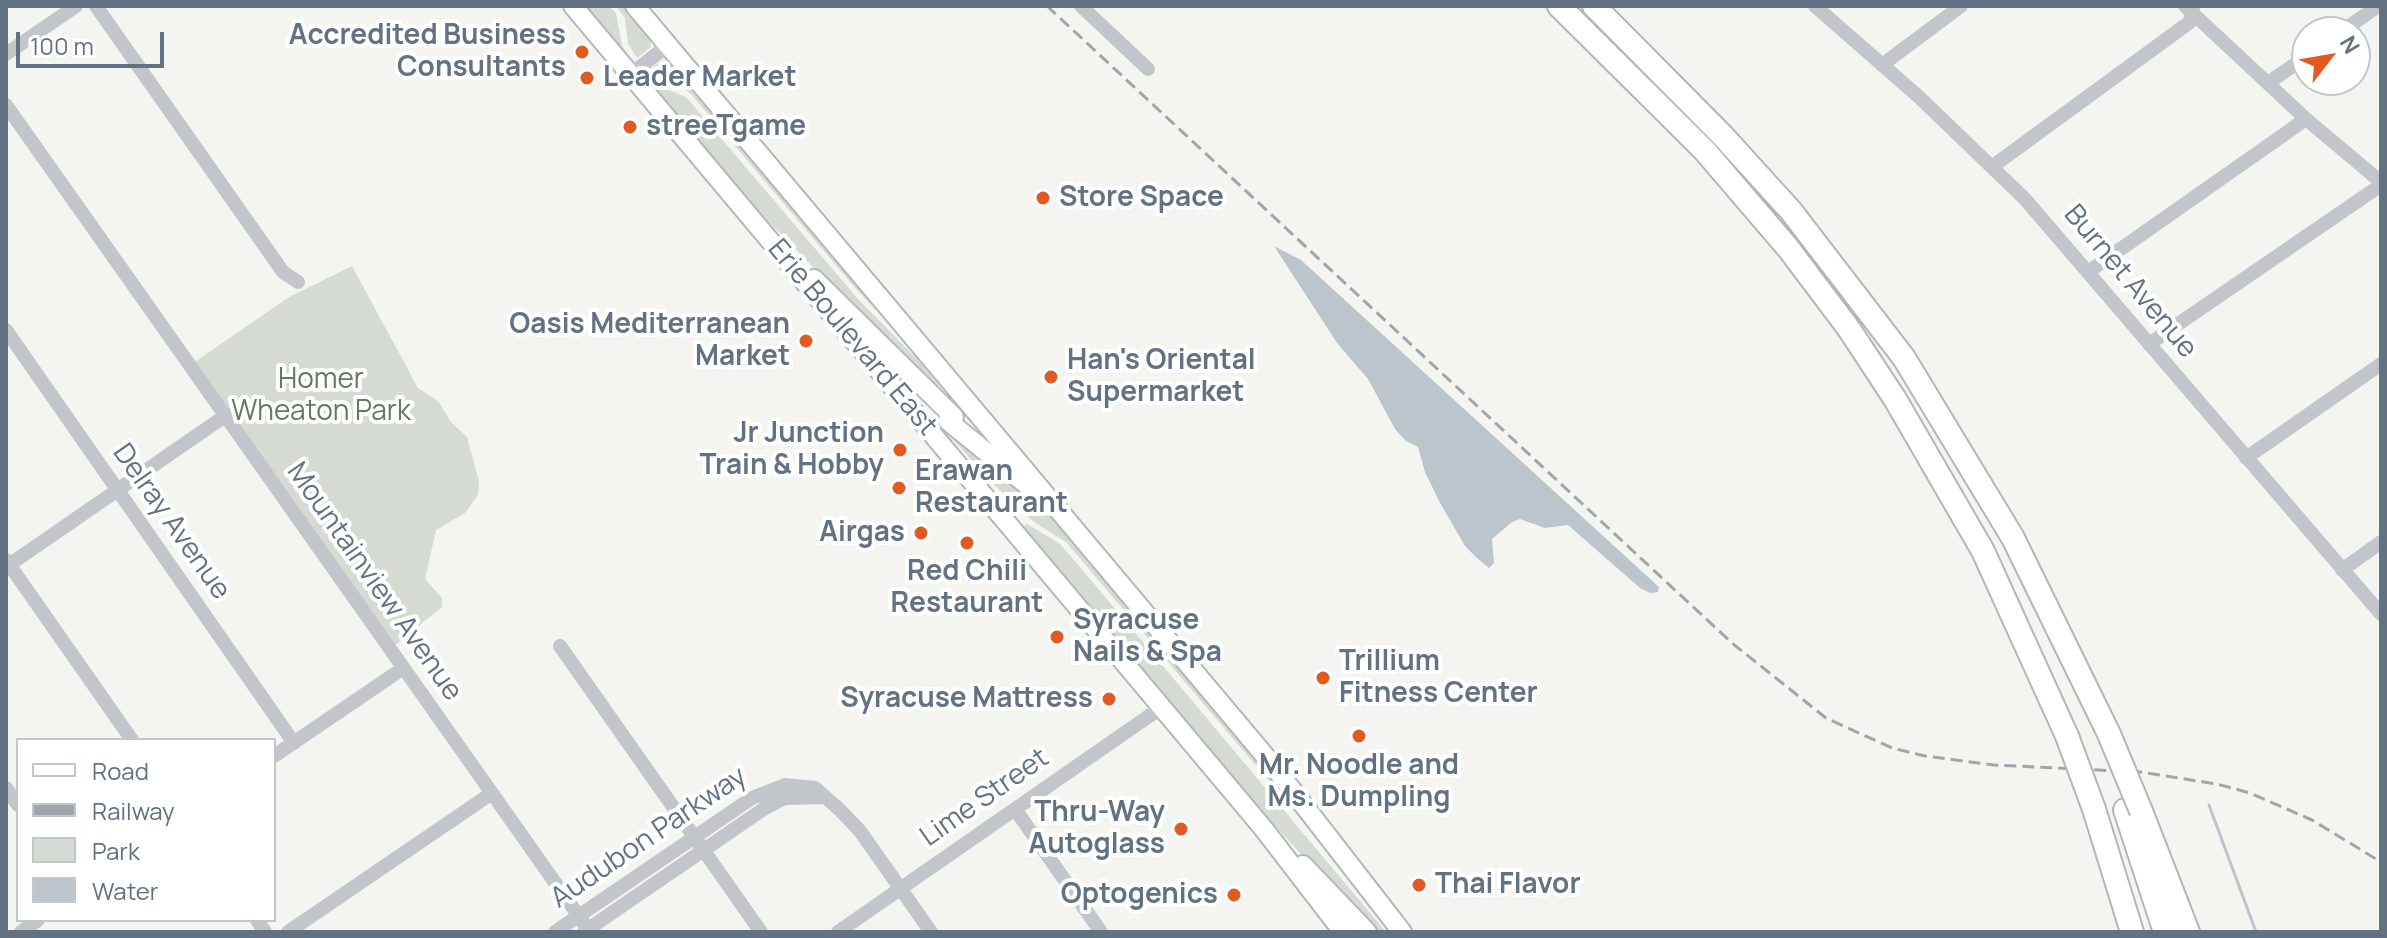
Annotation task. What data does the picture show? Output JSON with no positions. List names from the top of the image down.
{
  "streets": {
    "main road": ["Erie Boulevard East"],
    "street": [
      "Burnet Avenue",
      "Delray Avenue",
      "Mountainview Avenue",
      "Lime Street",
      "Audubon Parkway"
    ]
  },
  "crossings": [
    ["Erie Boulevard East", "Lime Street"],
    ["Mountainview Avenue", "Audubon Parkway"],
    ["Lime Street", "Audubon Parkway"]
  ],
  "parks": ["Homer Wheaton Park"],
  "places": [
    "Accredited Business Consultants",
    "Leader Market",
    "streeTgame",
    "Store Space",
    "Oasis Mediterranean Market",
    "Han's Oriental Supermarket",
    "Jr Junction Train & Hobby",
    "Erawan Restaurant",
    "Airgas",
    "Red Chili Restaurant",
    "Syracuse Nails & Spa",
    "Trillium Fitness Center",
    "Syracuse Mattress",
    "Mr. Noodle and Ms. Dumpling",
    "Thru-Way Autoglass",
    "Thai Flavor",
    "Optogenics"
  ],
  "legend": [
    "Road",
    "Railway",
    "Park",
    "Water"
  ],
  "scale_bar": "100 m",
  "north": "top right"
}
